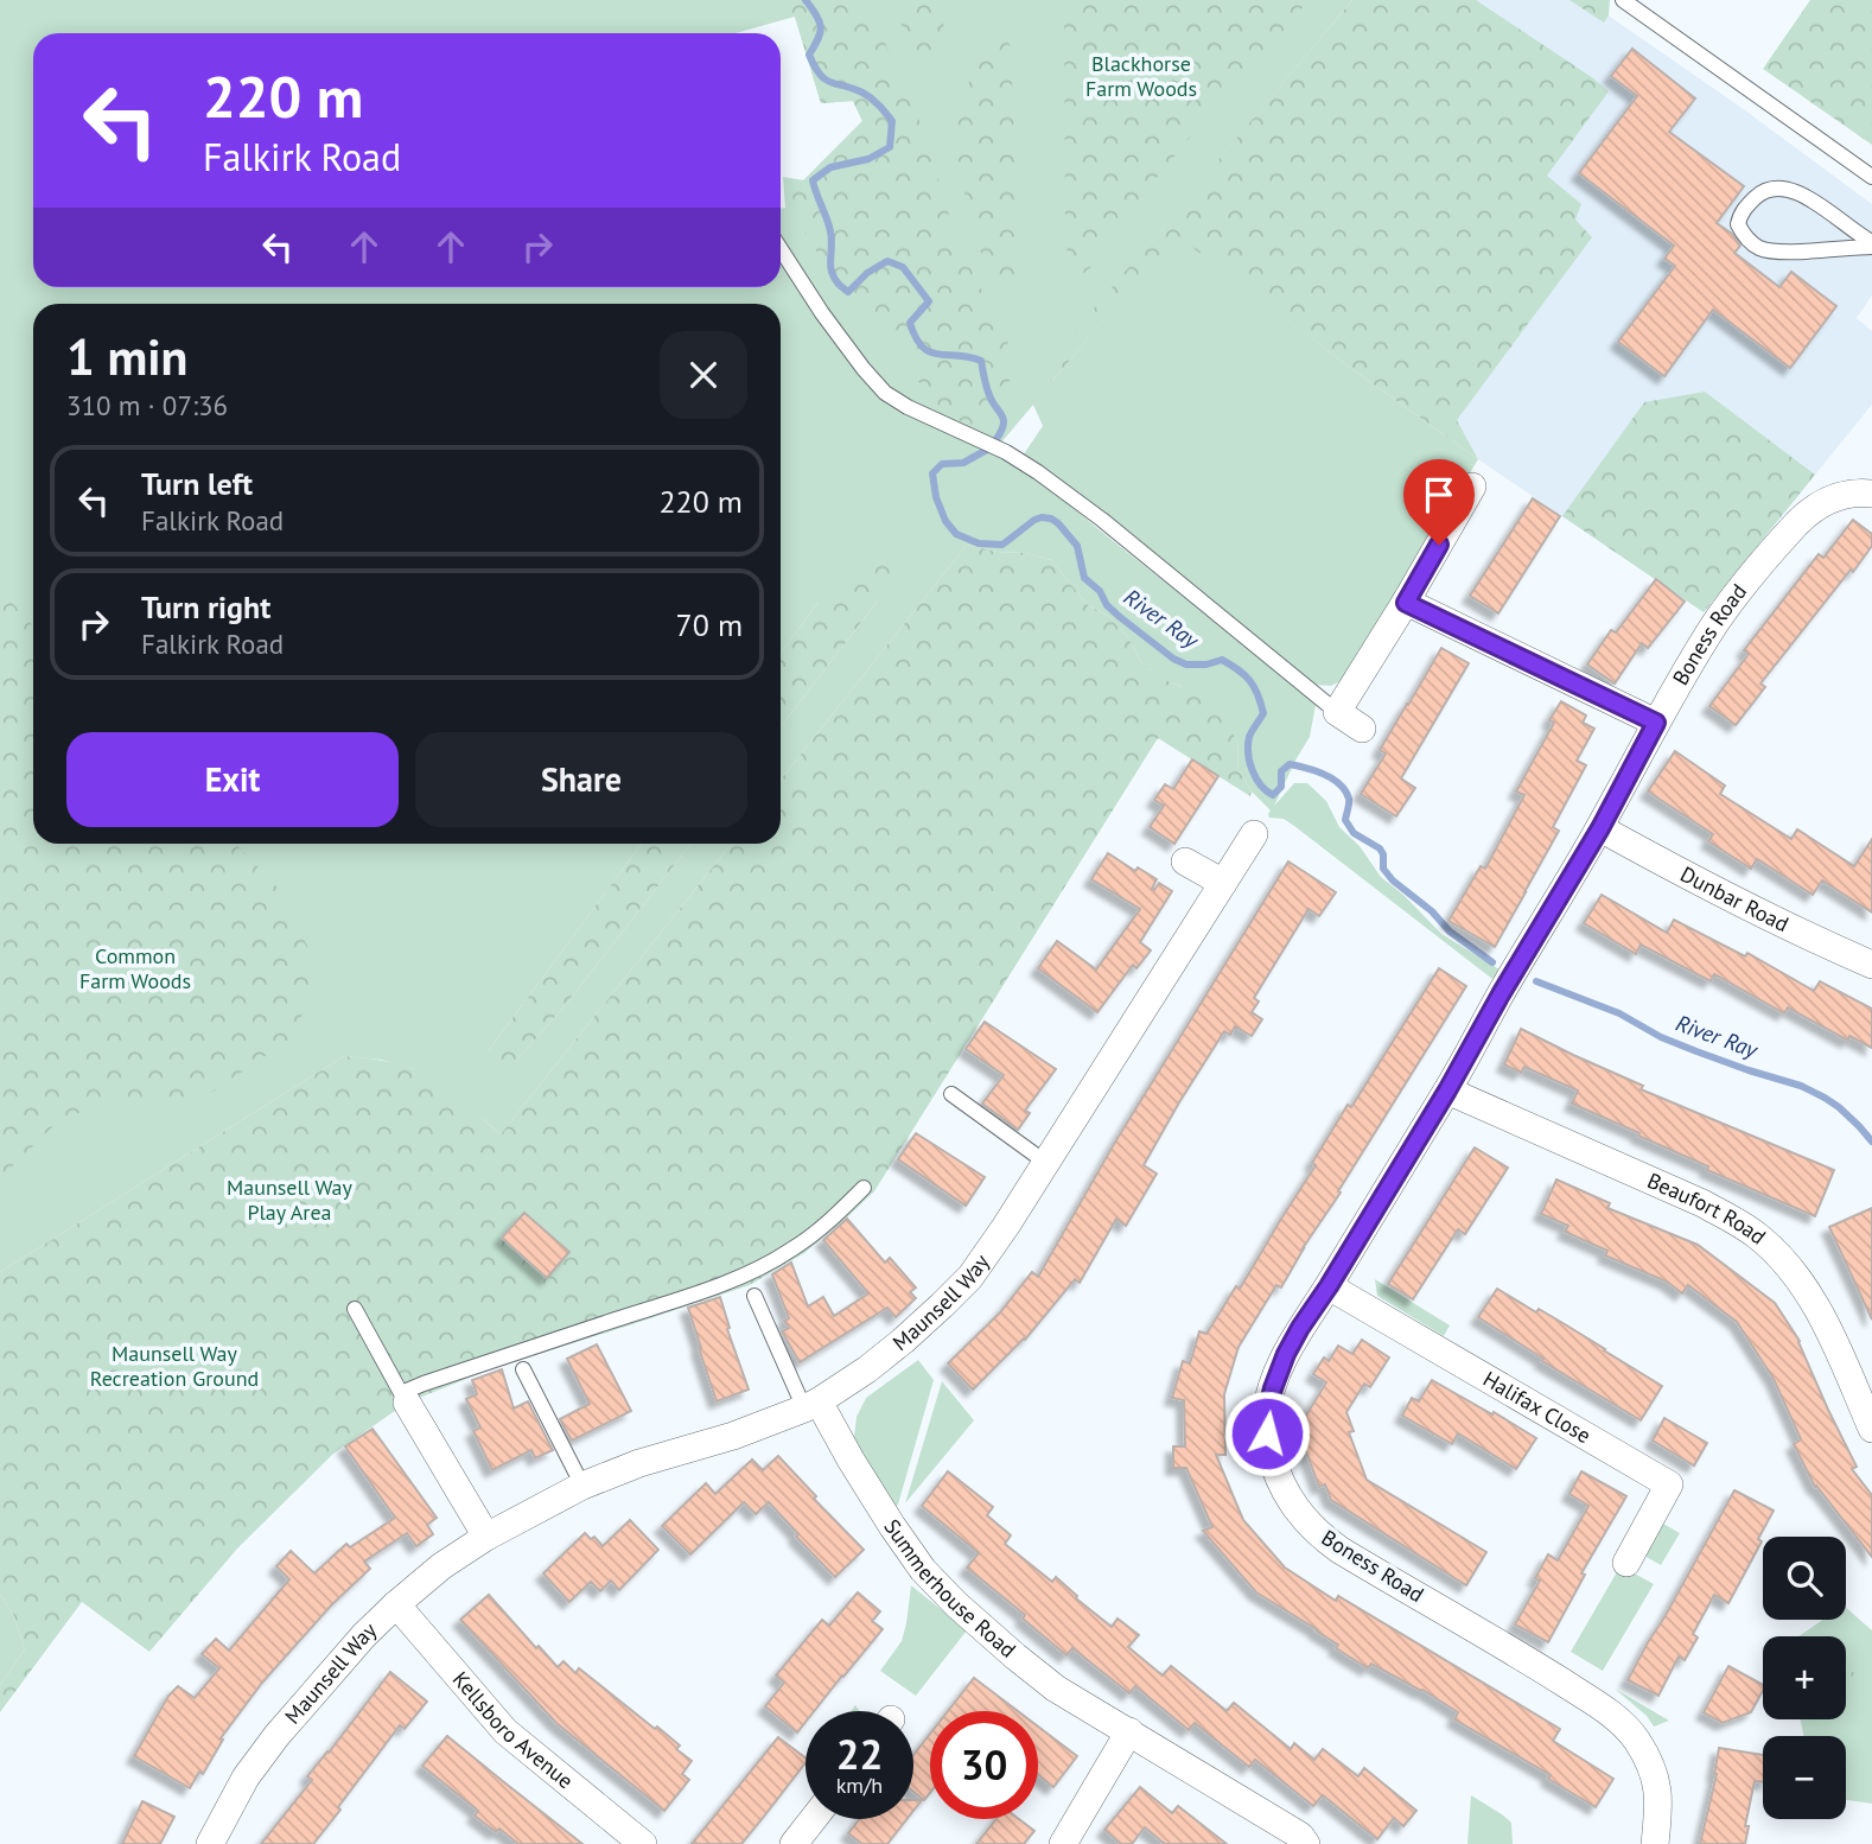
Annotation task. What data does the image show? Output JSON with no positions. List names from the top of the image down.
{
  "streets": {
    "street": [
      "Boness Road",
      "Dunbar Road",
      "Beaufort Road",
      "Maunsell Way",
      "Halifax Close",
      "Summerhouse Road",
      "Kellsboro Avenue"
    ]
  },
  "crossings": [
    ["Boness Road", "Dunbar Road"],
    ["Boness Road", "Beaufort Road"],
    ["Boness Road", "Halifax Close"],
    ["Maunsell Way", "Summerhouse Road"],
    ["Maunsell Way", "Kellsboro Avenue"]
  ],
  "water": ["River Ray"],
  "parks": [
    "Blackhorse Farm Woods",
    "Common Farm Woods",
    "Maunsell Way Play Area",
    "Maunsell Way Recreation Ground"
  ],
  "page": {
    "turn": ["220 m", "Falkirk Road"],
    "heading": ["1 min", "310 m · 07:36"],
    "list": [
      {
        "name": "Turn left",
        "note": "Falkirk Road",
        "value": "220 m"
      },
      {
        "name": "Turn right",
        "note": "Falkirk Road",
        "value": "70 m"
      }
    ],
    "buttons": ["Exit", "Share"],
    "map_buttons": ["+", "−"],
    "speed": "22 km/h",
    "limit": "30"
  }
}
